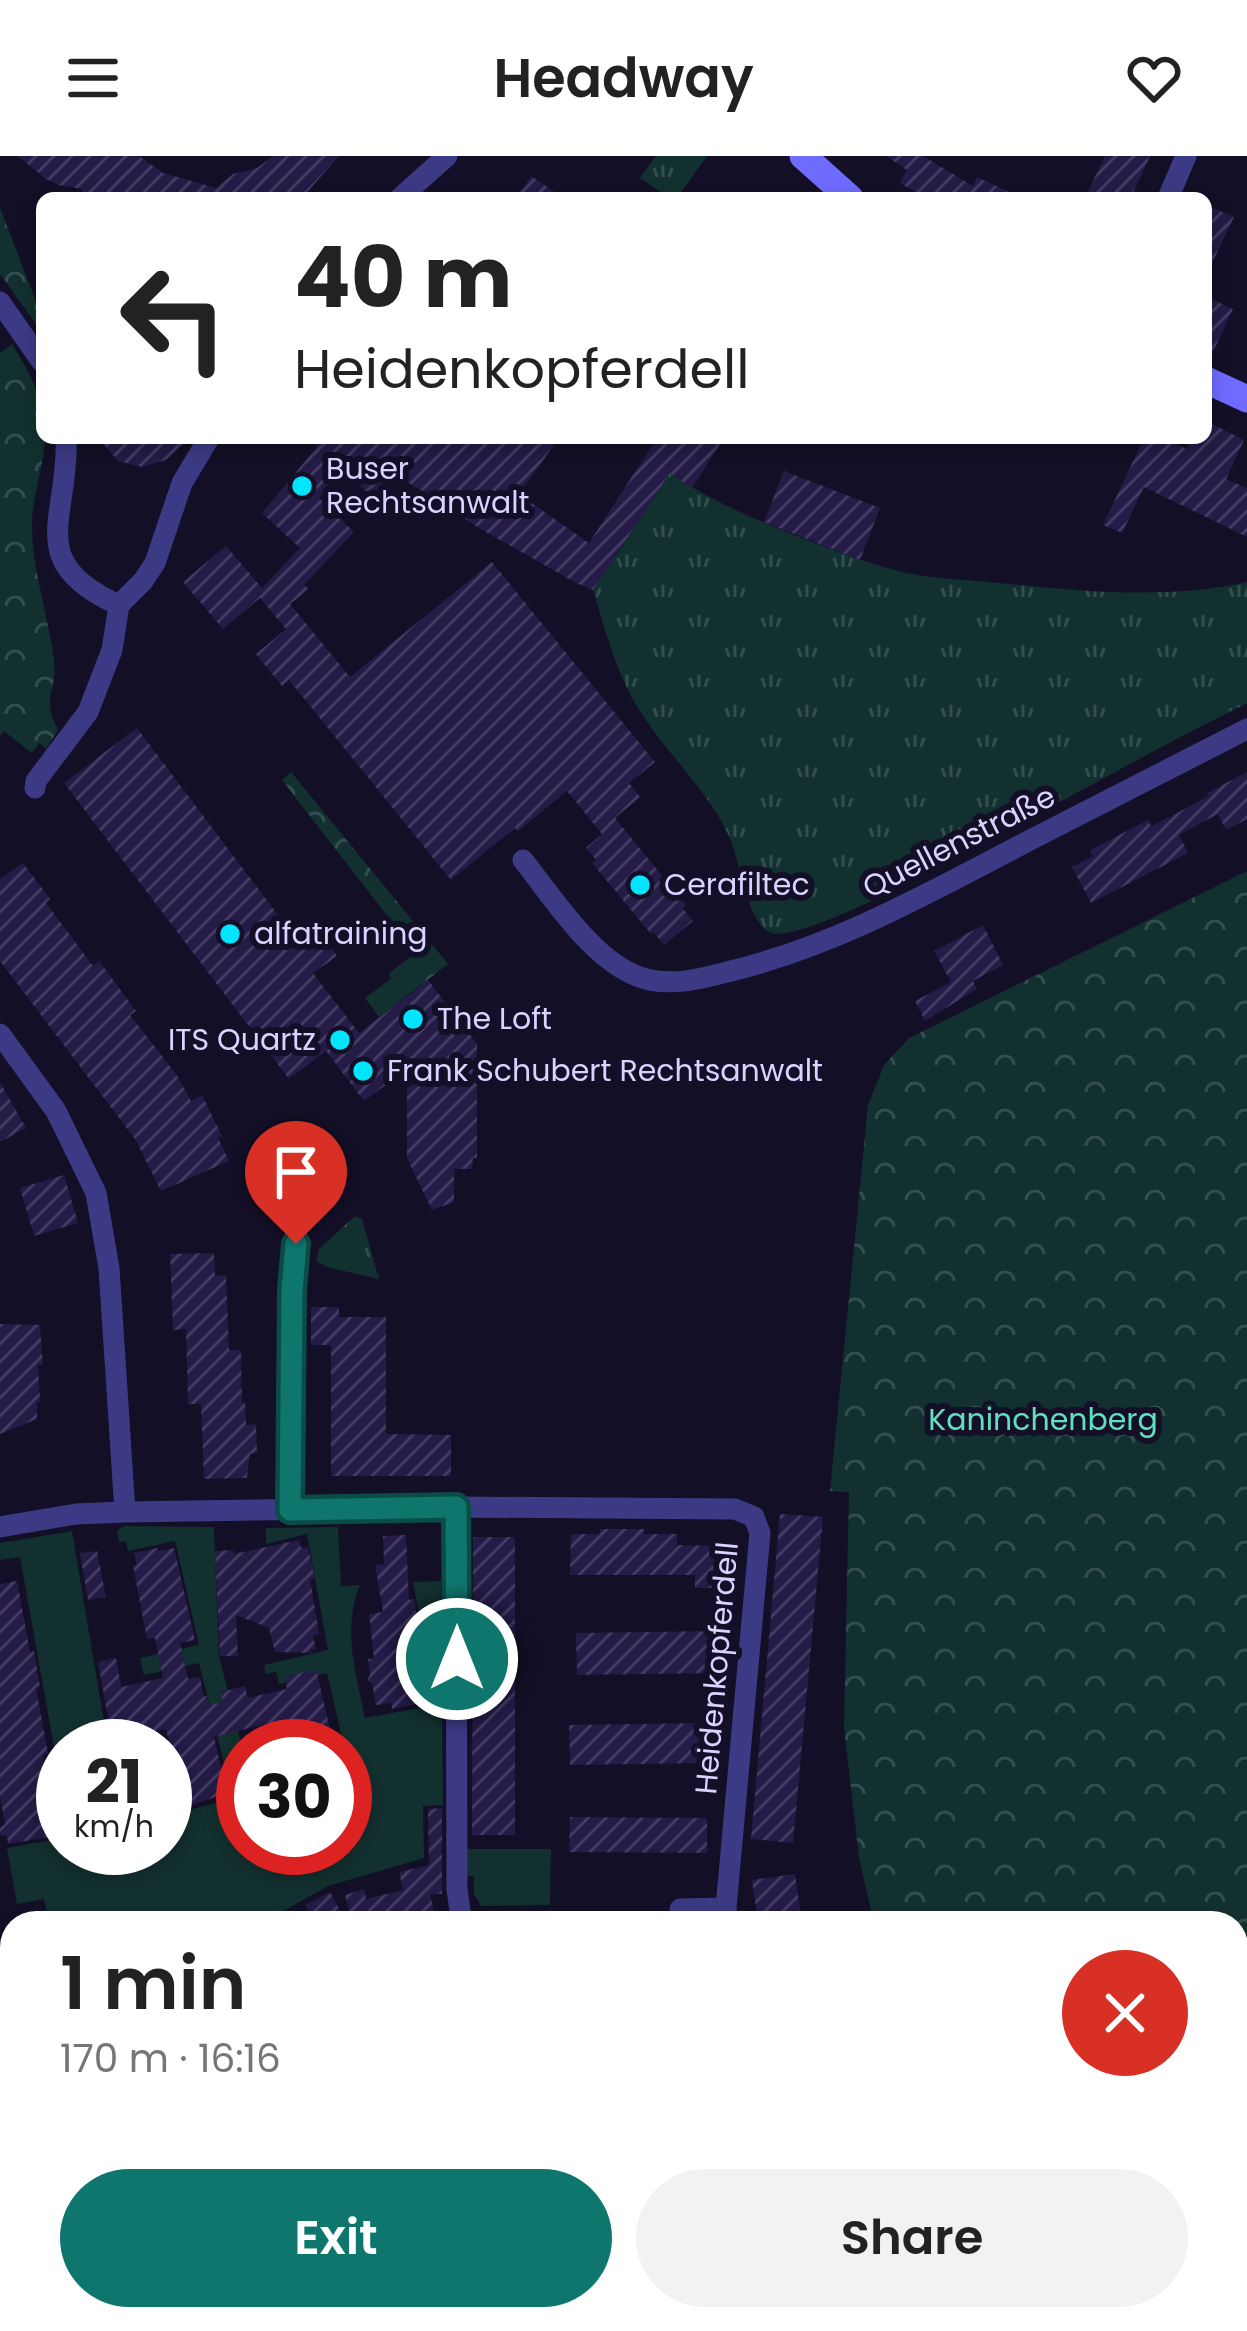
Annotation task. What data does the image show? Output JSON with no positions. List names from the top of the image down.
{
  "streets": {
    "street": ["Quellenstraße", "Heidenkopferdell"]
  },
  "parks": ["Kaninchenberg"],
  "places": [
    "Buser Rechtsanwalt",
    "Cerafiltec",
    "alfatraining",
    "The Loft",
    "ITS Quartz",
    "Frank Schubert Rechtsanwalt"
  ],
  "page": {
    "header": "Headway",
    "turn": ["40 m", "Heidenkopferdell"],
    "speed": "21 km/h",
    "limit": "30",
    "heading": ["1 min", "170 m · 16:16"],
    "buttons": ["Exit", "Share"]
  }
}
